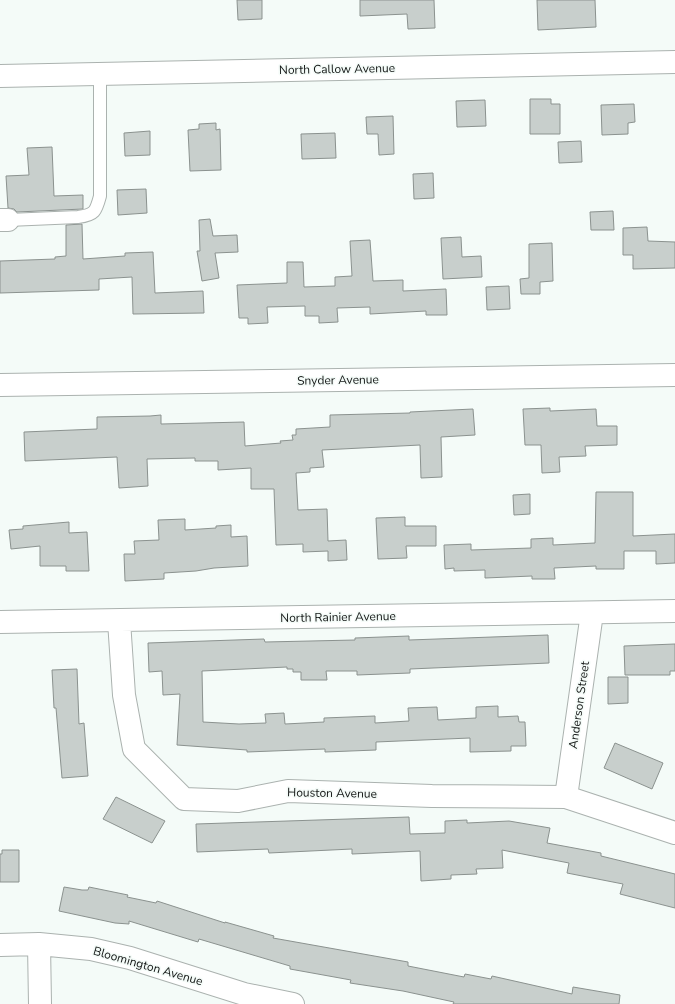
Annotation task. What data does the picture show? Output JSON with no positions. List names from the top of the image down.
{
  "streets": {
    "street": [
      "North Callow Avenue",
      "Snyder Avenue",
      "North Rainier Avenue",
      "Anderson Street",
      "Houston Avenue",
      "Bloomington Avenue"
    ]
  },
  "crossings": [
    ["North Rainier Avenue", "Anderson Street"],
    ["North Rainier Avenue", "Houston Avenue"],
    ["Anderson Street", "Houston Avenue"]
  ]
}
